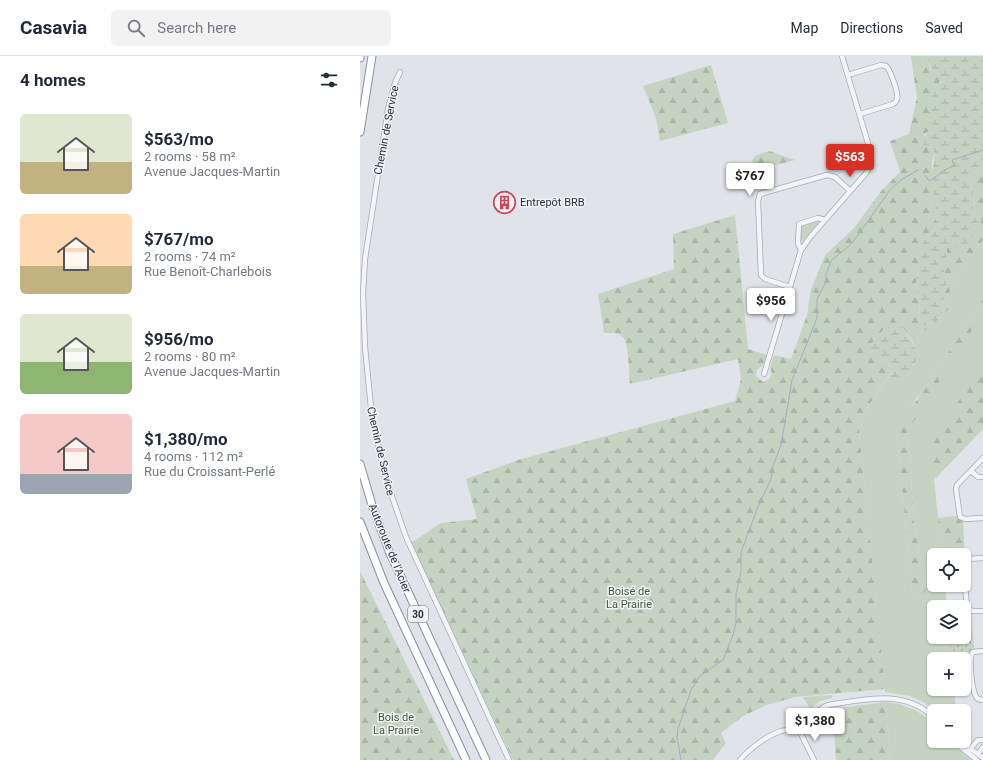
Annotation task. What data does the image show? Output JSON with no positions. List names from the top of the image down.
{
  "streets": {
    "highway": ["Autoroute de l'Acier", "30"],
    "street": ["Chemin de Service"]
  },
  "parks": ["Boisé de La Prairie", "Bois de La Prairie"],
  "places": {
    "building": ["Entrepôt BRB"]
  },
  "page": {
    "header": "Casavia",
    "search": "Search here",
    "nav": ["Map", "Directions", "Saved"],
    "heading": "4 homes",
    "list": [
      {
        "name": "$563/mo",
        "note": "2 rooms · 58 m² · Avenue Jacques-Martin"
      },
      {
        "name": "$767/mo",
        "note": "2 rooms · 74 m² · Rue Benoît-Charlebois"
      },
      {
        "name": "$956/mo",
        "note": "2 rooms · 80 m² · Avenue Jacques-Martin"
      },
      {
        "name": "$1,380/mo",
        "note": "4 rooms · 112 m² · Rue du Croissant-Perlé"
      }
    ],
    "price": [
      "$563",
      "$767",
      "$956",
      "$1,380"
    ],
    "map_buttons": ["+", "−"]
  }
}
